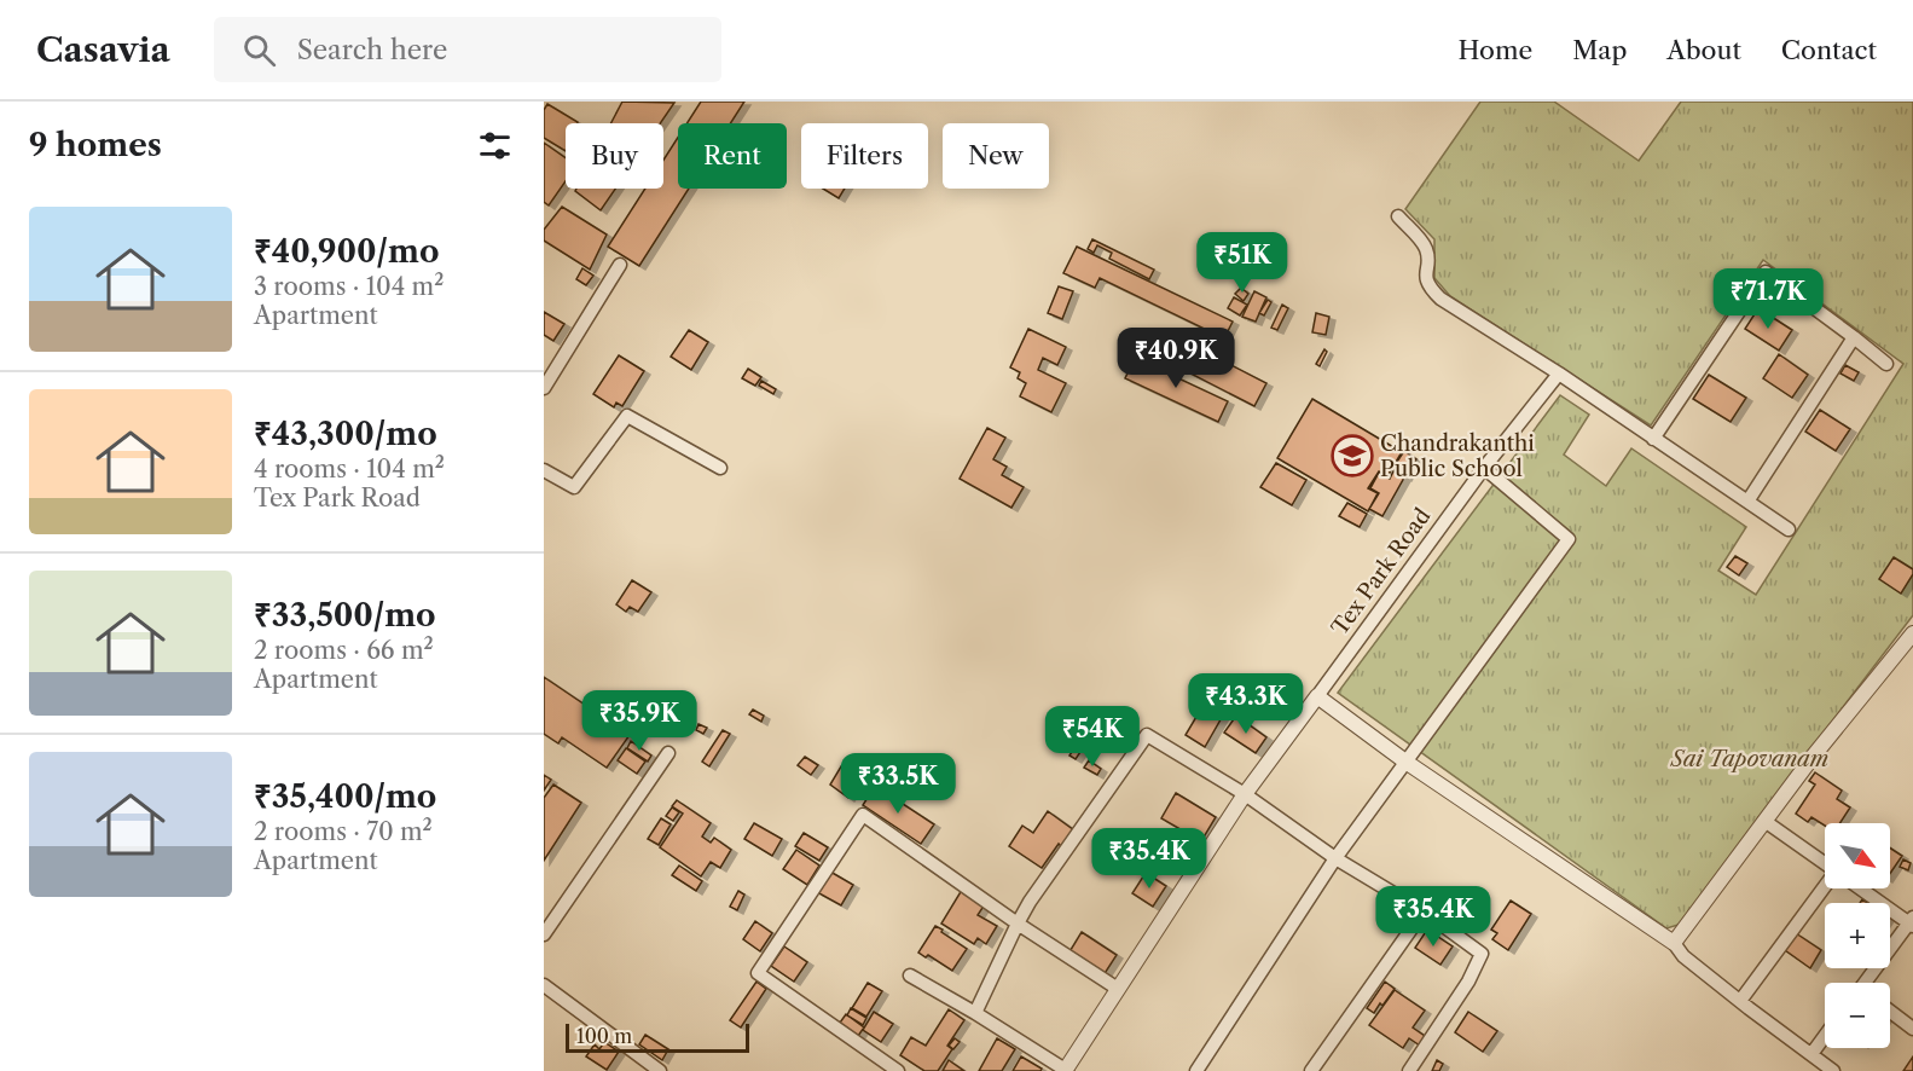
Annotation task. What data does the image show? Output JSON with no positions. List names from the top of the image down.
{
  "streets": {
    "street": ["Tex Park Road"]
  },
  "parks": ["Sai Tapovanam"],
  "places": {
    "school or university": ["Chandrakanthi Public School"]
  },
  "scale_bar": "100 m",
  "north": "bottom right",
  "page": {
    "header": "Casavia",
    "search": "Search here",
    "nav": [
      "Home",
      "Map",
      "About",
      "Contact"
    ],
    "heading": "9 homes",
    "chip": [
      "Buy",
      "Rent",
      "Filters",
      "New"
    ],
    "list": [
      {
        "name": "₹40,900/mo",
        "note": "3 rooms · 104 m² · Apartment"
      },
      {
        "name": "₹43,300/mo",
        "note": "4 rooms · 104 m² · Tex Park Road"
      },
      {
        "name": "₹33,500/mo",
        "note": "2 rooms · 66 m² · Apartment"
      },
      {
        "name": "₹35,400/mo",
        "note": "2 rooms · 70 m² · Apartment"
      }
    ],
    "price": [
      "₹51K",
      "₹71.7K",
      "₹40.9K",
      "₹43.3K",
      "₹35.9K",
      "₹54K",
      "₹33.5K",
      "₹35.4K",
      "₹35.4K"
    ],
    "map_buttons": ["+", "−"],
    "scale": "100 m"
  }
}
